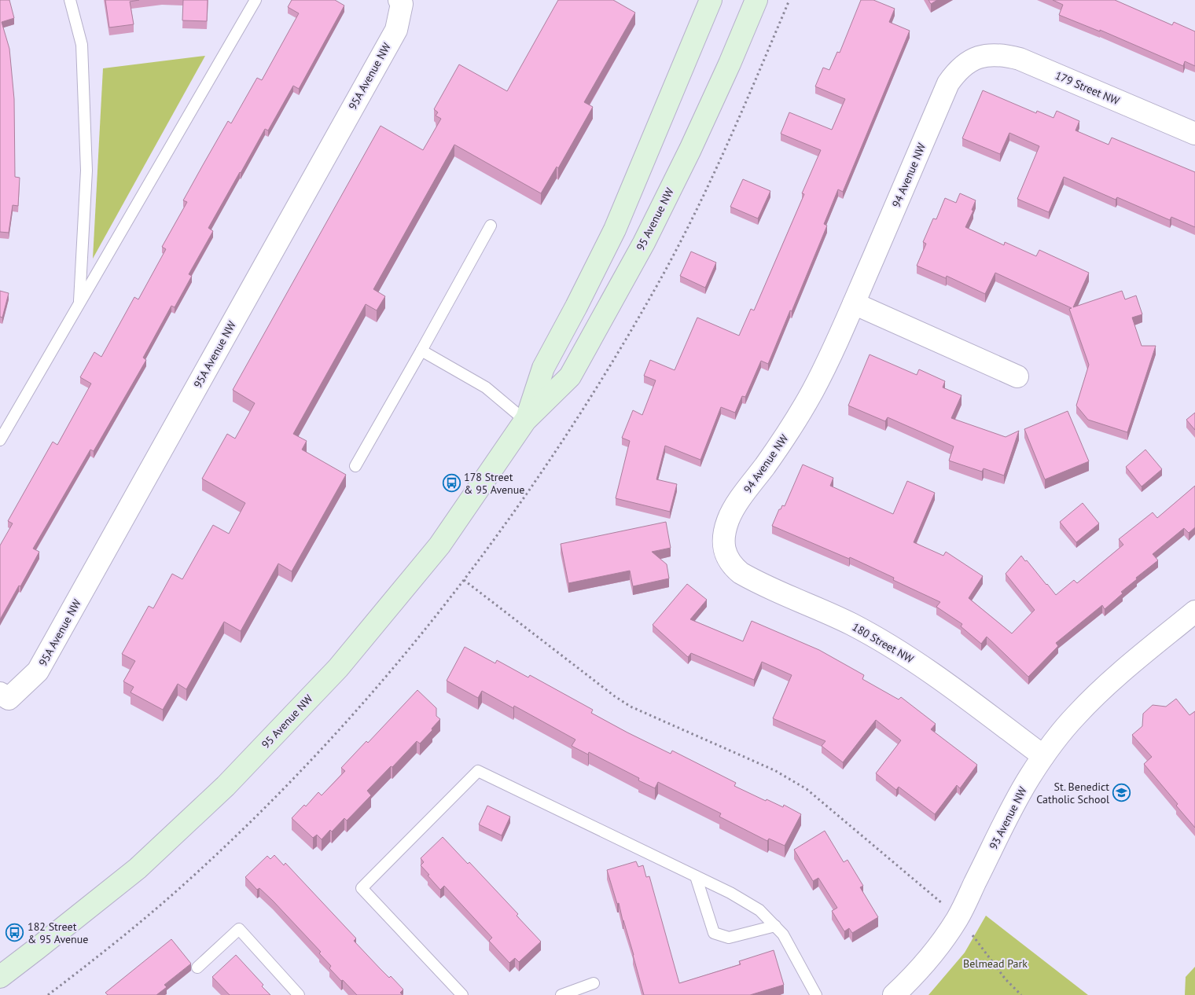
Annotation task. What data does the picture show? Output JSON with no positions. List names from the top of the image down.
{
  "streets": {
    "street": [
      "95A Avenue NW",
      "179 Street NW",
      "94 Avenue NW",
      "95 Avenue NW",
      "180 Street NW",
      "93 Avenue NW"
    ]
  },
  "crossings": [
    ["179 Street NW", "94 Avenue NW"],
    ["94 Avenue NW", "180 Street NW"],
    ["180 Street NW", "93 Avenue NW"]
  ],
  "parks": ["Belmead Park"],
  "places": {
    "bus stop": ["178 Street & 95 Avenue", "182 Street & 95 Avenue"],
    "school or university": ["St. Benedict Catholic School"]
  }
}
